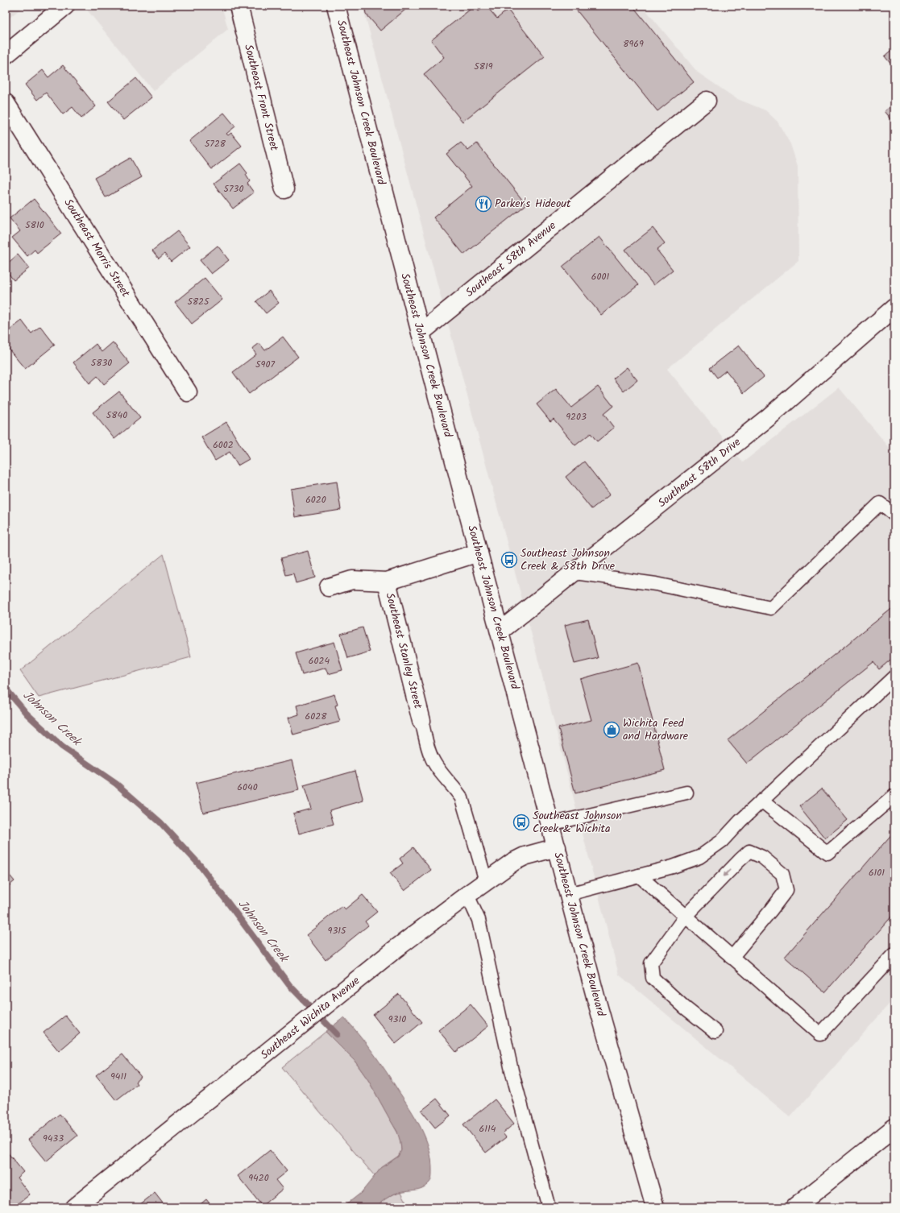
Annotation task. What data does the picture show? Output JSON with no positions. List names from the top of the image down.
{
  "streets": {
    "street": [
      "Southeast Front Street",
      "Southeast Johnson Creek Boulevard",
      "Southeast Morris Street",
      "Southeast 58th Avenue",
      "Southeast 58th Drive",
      "Southeast Stanley Street",
      "Southeast Wichita Avenue"
    ]
  },
  "crossings": [
    ["Southeast Johnson Creek Boulevard", "Southeast 58th Avenue"],
    ["Southeast Johnson Creek Boulevard", "Southeast 58th Drive"],
    ["Southeast Johnson Creek Boulevard", "Southeast Wichita Avenue"]
  ],
  "water": ["Johnson Creek"],
  "places": {
    "restaurant": ["Parker's Hideout"],
    "bus stop": ["Southeast Johnson Creek & 58th Drive", "Southeast Johnson Creek & Wichita"],
    "shop": ["Wichita Feed and Hardware"]
  },
  "house_numbers": [
    "8969",
    "5819",
    "5728",
    "5730",
    "5810",
    "6001",
    "5825",
    "5830",
    "5907",
    "5840",
    "9203",
    "6002",
    "6020",
    "6024",
    "6028",
    "6040",
    "6101",
    "9315",
    "9310",
    "9411",
    "6114",
    "9433",
    "9420"
  ]
}
